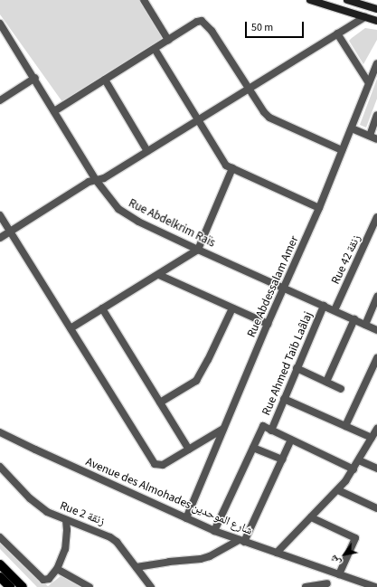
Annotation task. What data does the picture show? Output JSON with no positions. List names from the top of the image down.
{
  "streets": {
    "street": [
      "Rue Abdelkrim Raïs",
      "Rue 42 زنقة",
      "Rue Abdessalam Amer",
      "Rue Ahmed Taib Laâlaj",
      "Avenue des Almohades شارع الموحدين",
      "Rue 2 زنقة"
    ]
  },
  "crossings": [
    ["Rue Abdelkrim Raïs", "Rue 42 زنقة"],
    ["Rue Abdelkrim Raïs", "Rue Abdessalam Amer"],
    ["Rue Abdelkrim Raïs", "Rue Ahmed Taib Laâlaj"],
    ["Rue Abdessalam Amer", "Avenue des Almohades شارع الموحدين"]
  ],
  "scale_bar": "50 m",
  "north": "bottom left"
}
